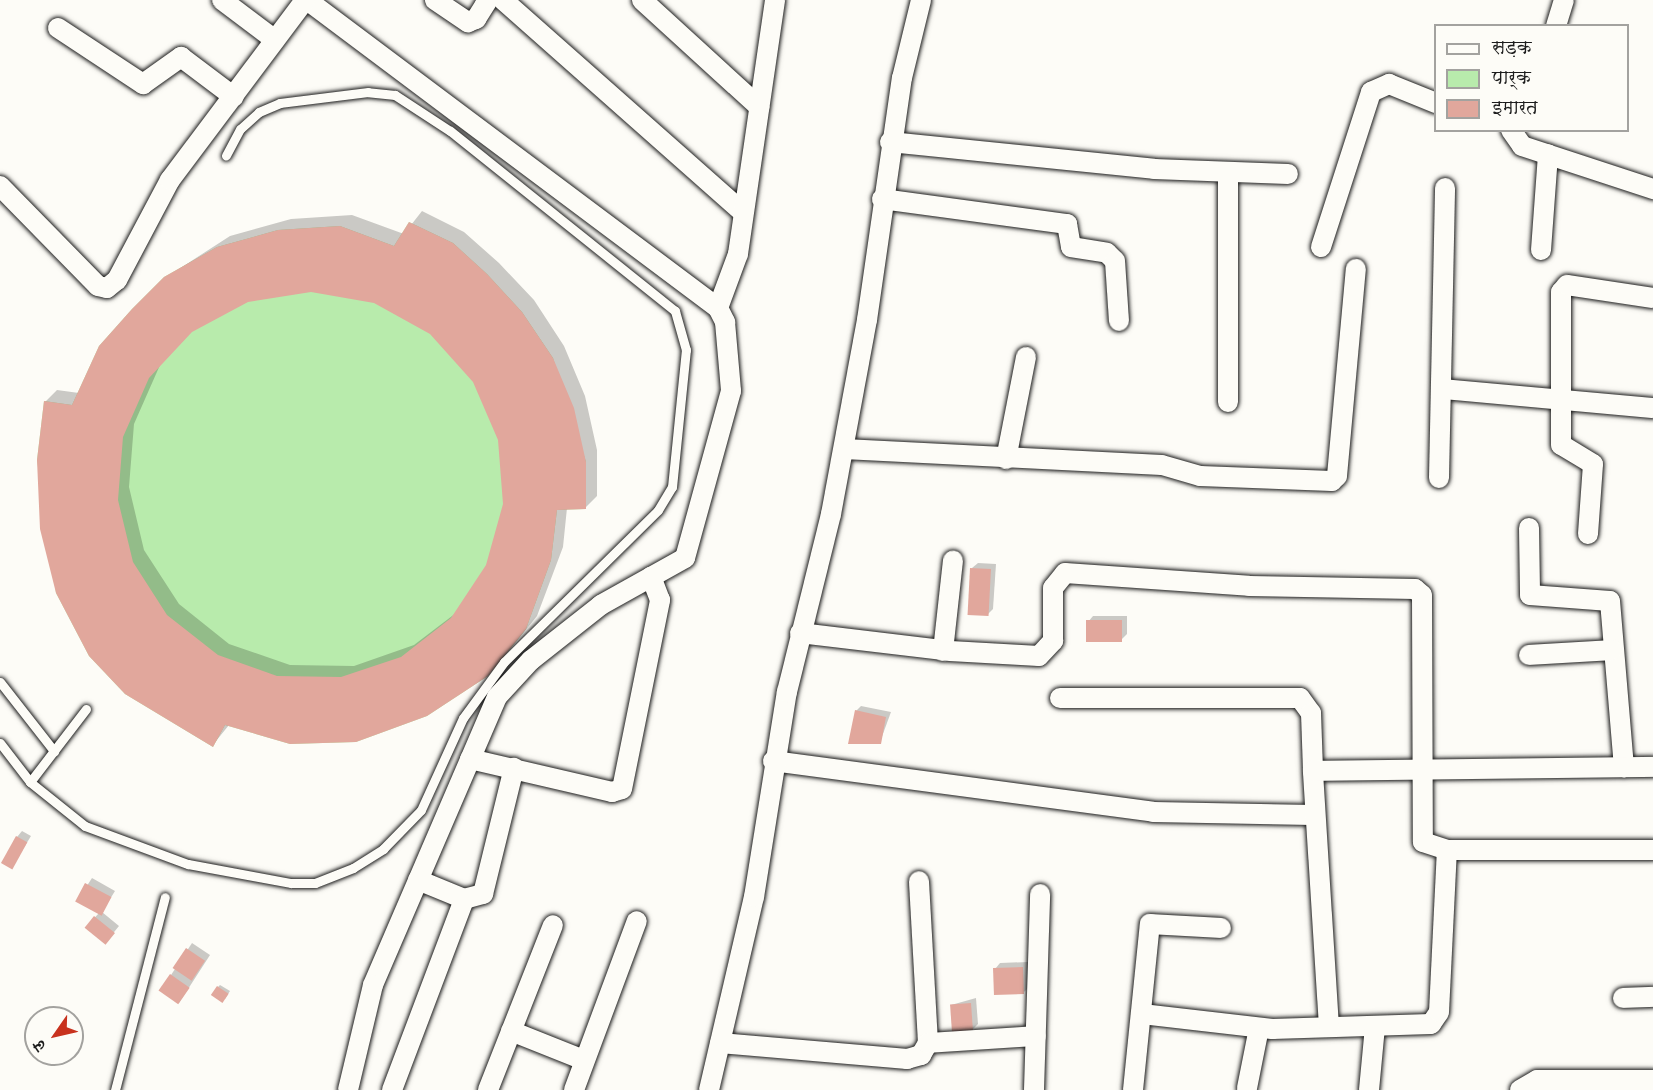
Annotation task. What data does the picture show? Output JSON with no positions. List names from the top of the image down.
{
  "legend": ["सड़क", "पार्क", "इमारत"],
  "north": "bottom left"
}
